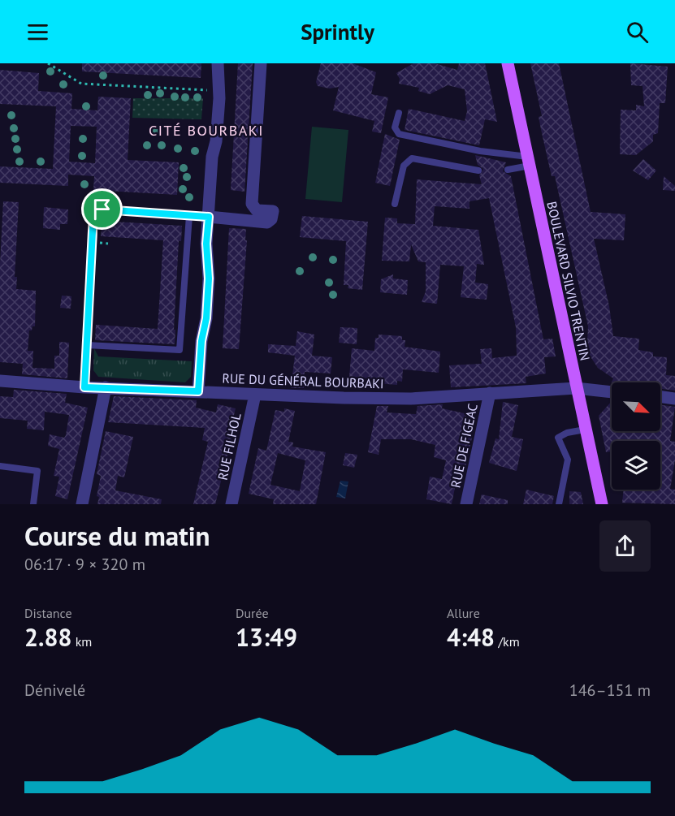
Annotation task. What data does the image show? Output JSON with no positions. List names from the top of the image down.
{
  "streets": {
    "main road": ["BOULEVARD SILVIO TRENTIN"],
    "street": ["RUE DU GÉNÉRAL BOURBAKI", "RUE DE FIGEAC", "RUE FILHOL"]
  },
  "crossings": [
    ["BOULEVARD SILVIO TRENTIN", "RUE DU GÉNÉRAL BOURBAKI"],
    ["RUE DU GÉNÉRAL BOURBAKI", "RUE DE FIGEAC"],
    ["RUE DU GÉNÉRAL BOURBAKI", "RUE FILHOL"]
  ],
  "districts": ["CITÉ BOURBAKI"],
  "north": "bottom right",
  "page": {
    "header": "Sprintly",
    "heading": ["Course du matin", "06:17 · 9 × 320 m"],
    "stats": [
      ["Distance", "2.88 km"],
      ["Durée", "13:49"],
      ["Allure", "4:48 /km"]
    ],
    "chart": ["Dénivelé", "146–151 m"]
  }
}
